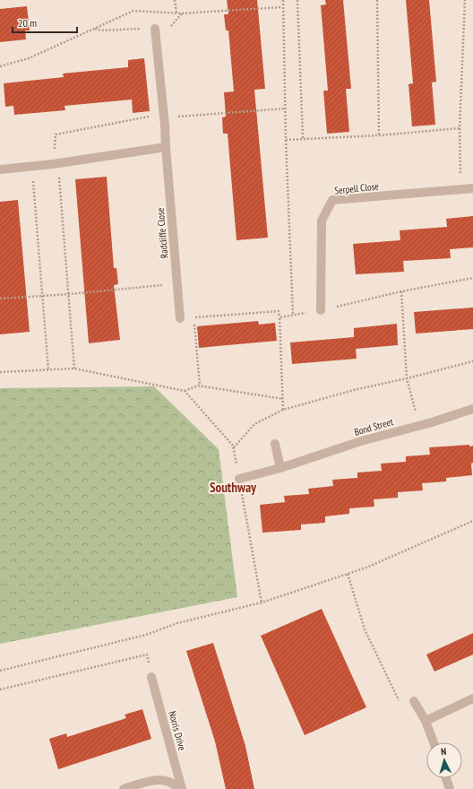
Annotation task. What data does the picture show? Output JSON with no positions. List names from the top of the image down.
{
  "streets": {
    "street": [
      "Serpell Close",
      "Radcliffe Close",
      "Bond Street",
      "Norris Drive"
    ]
  },
  "districts": ["Southway"],
  "scale_bar": "20 m",
  "north": "top"
}
